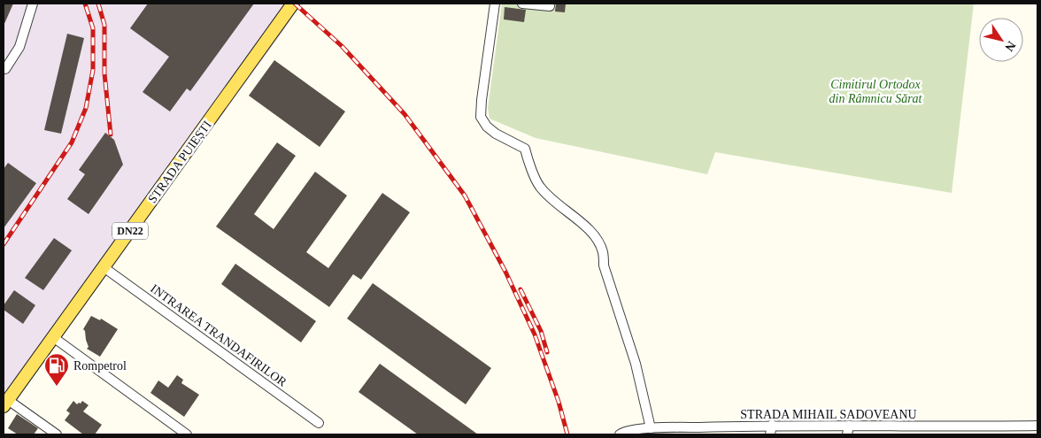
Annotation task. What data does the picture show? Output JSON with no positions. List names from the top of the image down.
{
  "streets": {
    "main road": ["STRADA PUIEȘTI", "DN22"],
    "street": ["INTRAREA TRANDAFIRILOR", "STRADA MIHAIL SADOVEANU"]
  },
  "crossings": [
    ["STRADA PUIEȘTI", "INTRAREA TRANDAFIRILOR"]
  ],
  "parks": ["Cimitirul Ortodox din Râmnicu Sărat"],
  "places": {
    "fuel station": ["Rompetrol"]
  },
  "north": "bottom right"
}
